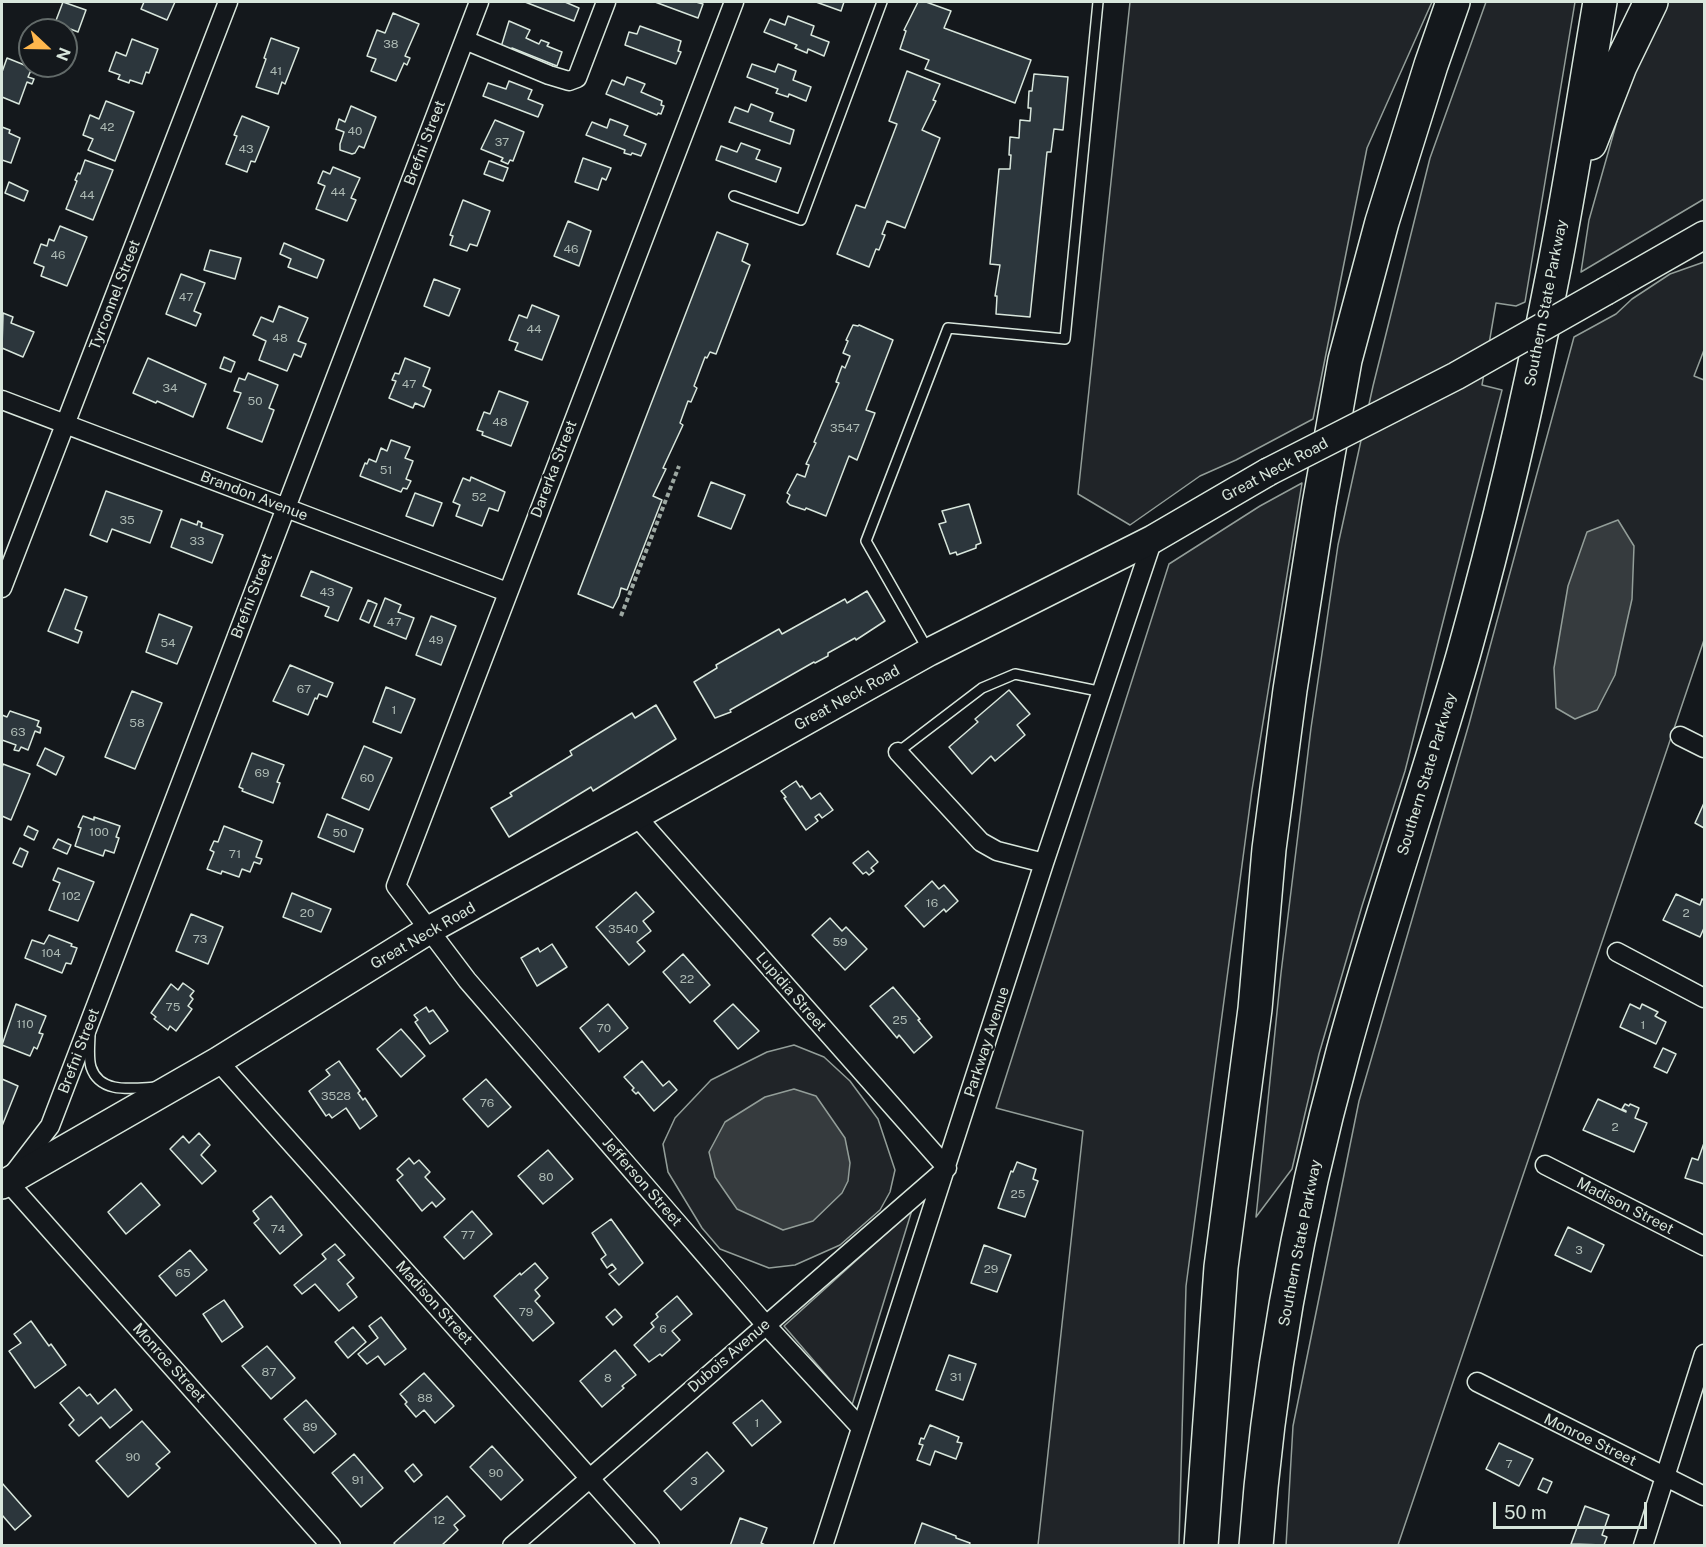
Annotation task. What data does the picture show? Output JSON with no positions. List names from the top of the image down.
{
  "streets": {
    "highway": ["Southern State Parkway"],
    "main road": ["Great Neck Road"],
    "street": [
      "Brefni Street",
      "Tyrconnel Street",
      "Darerka Street",
      "Brandon Avenue",
      "Lupidia Street",
      "Parkway Avenue",
      "Jefferson Street",
      "Madison Street",
      "Dubois Avenue",
      "Monroe Street"
    ]
  },
  "crossings": [
    ["Brefni Street", "Great Neck Road"],
    ["Brefni Street", "Brandon Avenue"],
    ["Brefni Street", "Monroe Street"],
    ["Tyrconnel Street", "Brandon Avenue"],
    ["Darerka Street", "Great Neck Road"],
    ["Darerka Street", "Brandon Avenue"],
    ["Darerka Street", "Jefferson Street"],
    ["Great Neck Road", "Lupidia Street"],
    ["Great Neck Road", "Parkway Avenue"],
    ["Great Neck Road", "Jefferson Street"],
    ["Great Neck Road", "Madison Street"],
    ["Great Neck Road", "Monroe Street"],
    ["Lupidia Street", "Parkway Avenue"],
    ["Lupidia Street", "Dubois Avenue"],
    ["Parkway Avenue", "Jefferson Street"],
    ["Parkway Avenue", "Dubois Avenue"],
    ["Jefferson Street", "Dubois Avenue"],
    ["Madison Street", "Dubois Avenue"]
  ],
  "house_numbers": [
    "38",
    "41",
    "42",
    "40",
    "37",
    "43",
    "44",
    "44",
    "46",
    "46",
    "47",
    "44",
    "48",
    "47",
    "34",
    "50",
    "48",
    "3547",
    "51",
    "52",
    "35",
    "33",
    "43",
    "47",
    "49",
    "54",
    "67",
    "1",
    "58",
    "63",
    "69",
    "60",
    "100",
    "50",
    "71",
    "102",
    "16",
    "20",
    "2",
    "3540",
    "73",
    "59",
    "104",
    "22",
    "75",
    "25",
    "110",
    "1",
    "70",
    "3528",
    "76",
    "2",
    "80",
    "25",
    "74",
    "77",
    "3",
    "29",
    "65",
    "79",
    "6",
    "87",
    "31",
    "8",
    "88",
    "1",
    "89",
    "90",
    "7",
    "90",
    "91",
    "3",
    "12"
  ],
  "scale_bar": "50 m",
  "north": "right"
}
